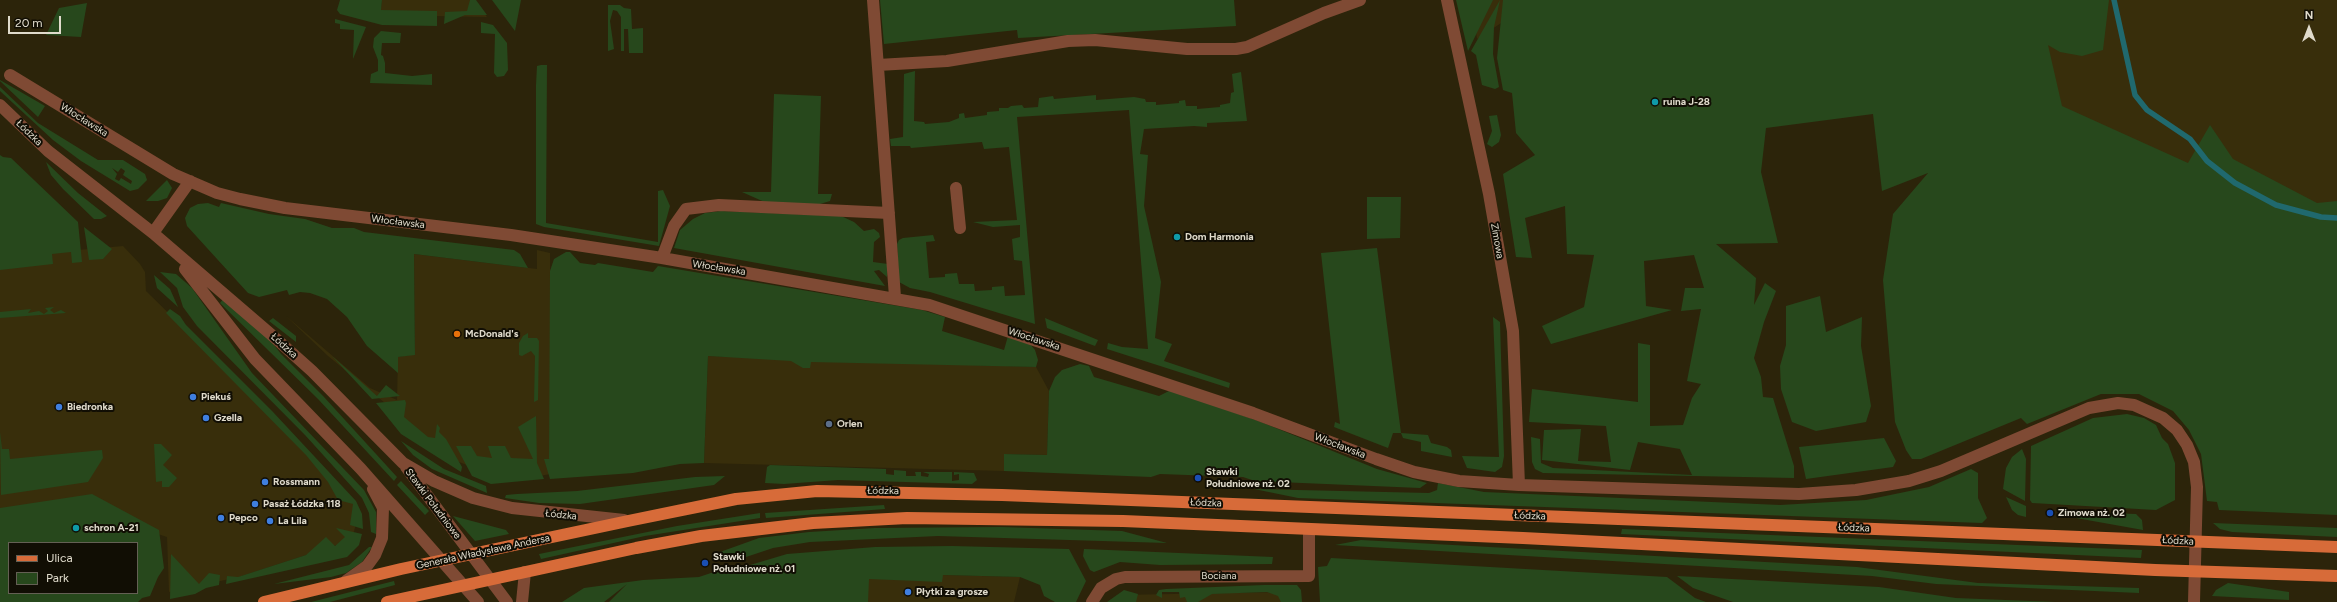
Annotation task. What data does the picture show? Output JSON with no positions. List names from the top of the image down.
{
  "streets": {
    "main road": ["Łódzka", "Generała Władysława Andersa"],
    "street": [
      "Włocławska",
      "Zimowa",
      "Stawki Południowe",
      "Bociana"
    ]
  },
  "crossings": [
    ["Włocławska", "Łódzka"],
    ["Włocławska", "Zimowa"],
    ["Łódzka", "Stawki Południowe"],
    ["Łódzka", "Generała Władysława Andersa"],
    ["Stawki Południowe", "Generała Władysława Andersa"]
  ],
  "places": [
    "ruina J-28",
    "Dom Harmonia",
    "McDonald's",
    "Piekuś",
    "Biedronka",
    "Gzella",
    "Orlen",
    "Stawki Południowe nż. 02",
    "Rossmann",
    "Pasaż Łódzka 118",
    "Zimowa nż. 02",
    "Pepco",
    "La Lila",
    "schron A-21",
    "Stawki Południowe nż. 01",
    "Płytki za grosze"
  ],
  "legend": ["Ulica", "Park"],
  "scale_bar": "20 m",
  "north": "top"
}
